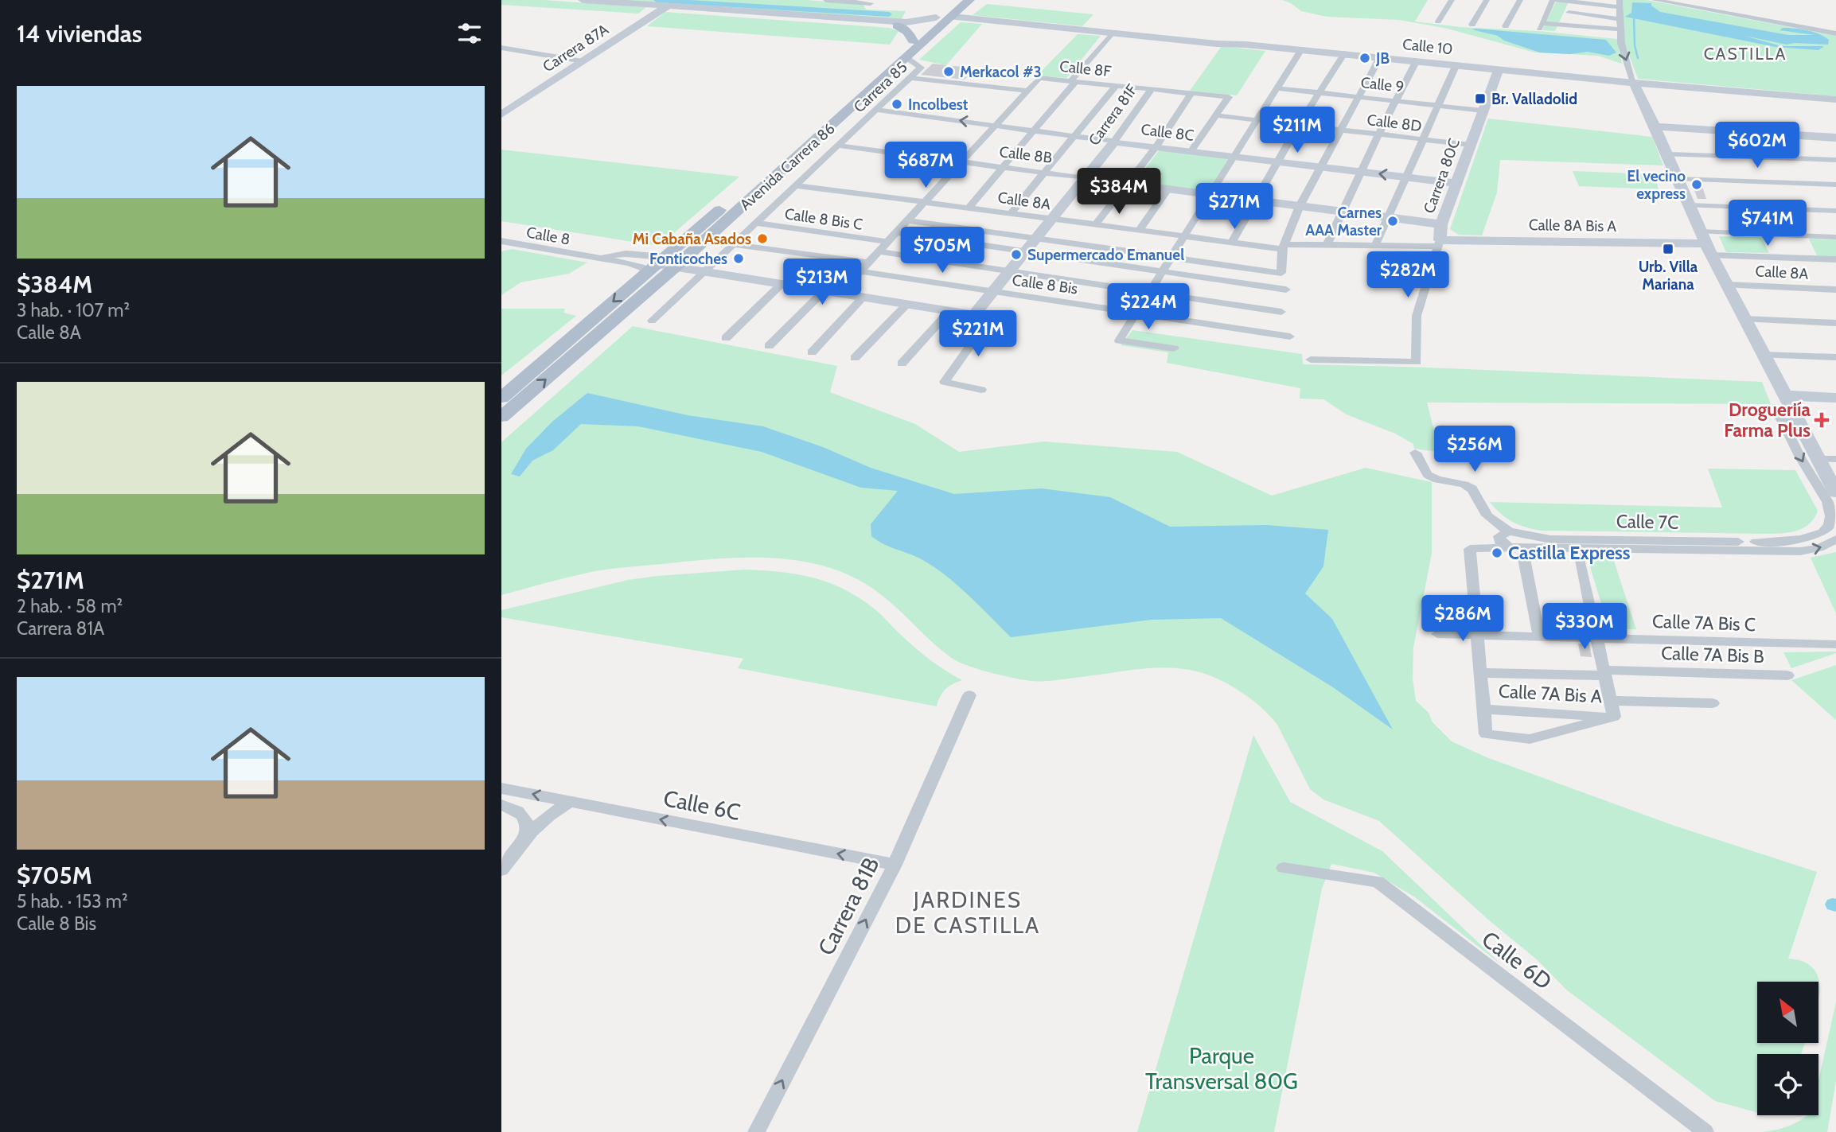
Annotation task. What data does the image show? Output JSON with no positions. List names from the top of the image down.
{
  "streets": {
    "main road": ["Avenida Carrera 86"],
    "street": [
      "Calle 10",
      "Carrera 87A",
      "Calle 8F",
      "Calle 9",
      "Carrera 85",
      "Carrera 81F",
      "Calle 8D",
      "Calle 8C",
      "Calle 8B",
      "Carrera 80C",
      "Calle 8A",
      "Calle 8 Bis C",
      "Calle 8A Bis A",
      "Calle 8",
      "Calle 8 Bis",
      "Calle 7C",
      "Calle 7A Bis C",
      "Calle 7A Bis B",
      "Calle 7A Bis A",
      "Calle 6C",
      "Carrera 81B",
      "Calle 6D"
    ]
  },
  "crossings": [
    ["Calle 10", "Avenida Carrera 86"],
    ["Calle 10", "Carrera 80C"],
    ["Calle 8F", "Carrera 81F"],
    ["Calle 8F", "Calle 8D"],
    ["Calle 9", "Carrera 80C"],
    ["Carrera 85", "Calle 8C"],
    ["Carrera 85", "Calle 8B"],
    ["Carrera 85", "Avenida Carrera 86"],
    ["Carrera 85", "Calle 8A"],
    ["Carrera 85", "Calle 8 Bis C"],
    ["Carrera 81F", "Calle 8C"],
    ["Carrera 81F", "Calle 8B"],
    ["Carrera 81F", "Calle 8A"],
    ["Carrera 81F", "Calle 8 Bis"],
    ["Calle 8D", "Carrera 80C"],
    ["Calle 8C", "Carrera 80C"],
    ["Calle 8B", "Carrera 80C"],
    ["Avenida Carrera 86", "Calle 8"],
    ["Carrera 80C", "Calle 8A Bis A"],
    ["Calle 8A", "Calle 8A Bis A"],
    ["Calle 7C", "Calle 7A Bis C"],
    ["Calle 6C", "Carrera 81B"]
  ],
  "one_way": ["Calle 6C", "Carrera 81B"],
  "districts": ["CASTILLA", "JARDINES DE CASTILLA"],
  "parks": ["Parque Transversal 80G"],
  "places": {
    "other": [
      "JB",
      "Merkacol #3",
      "Incolbest",
      "El vecino express",
      "Carnes AAA Master",
      "Mi Cabaña Asados",
      "Supermercado Emanuel",
      "Fonticoches",
      "Castilla Express"
    ],
    "transit": ["Br. Valladolid", "Urb. Villa Mariana"],
    "health": ["Drogueriía Farma Plus"]
  },
  "north": "top left",
  "page": {
    "heading": "14 viviendas",
    "list": [
      {
        "name": "$384M",
        "note": "3 hab. · 107 m² · Calle 8A"
      },
      {
        "name": "$271M",
        "note": "2 hab. · 58 m² · Carrera 81A"
      },
      {
        "name": "$705M",
        "note": "5 hab. · 153 m² · Calle 8 Bis"
      }
    ],
    "price": [
      "$211M",
      "$602M",
      "$687M",
      "$384M",
      "$271M",
      "$741M",
      "$705M",
      "$282M",
      "$213M",
      "$224M",
      "$221M",
      "$256M",
      "$286M",
      "$330M"
    ]
  }
}
